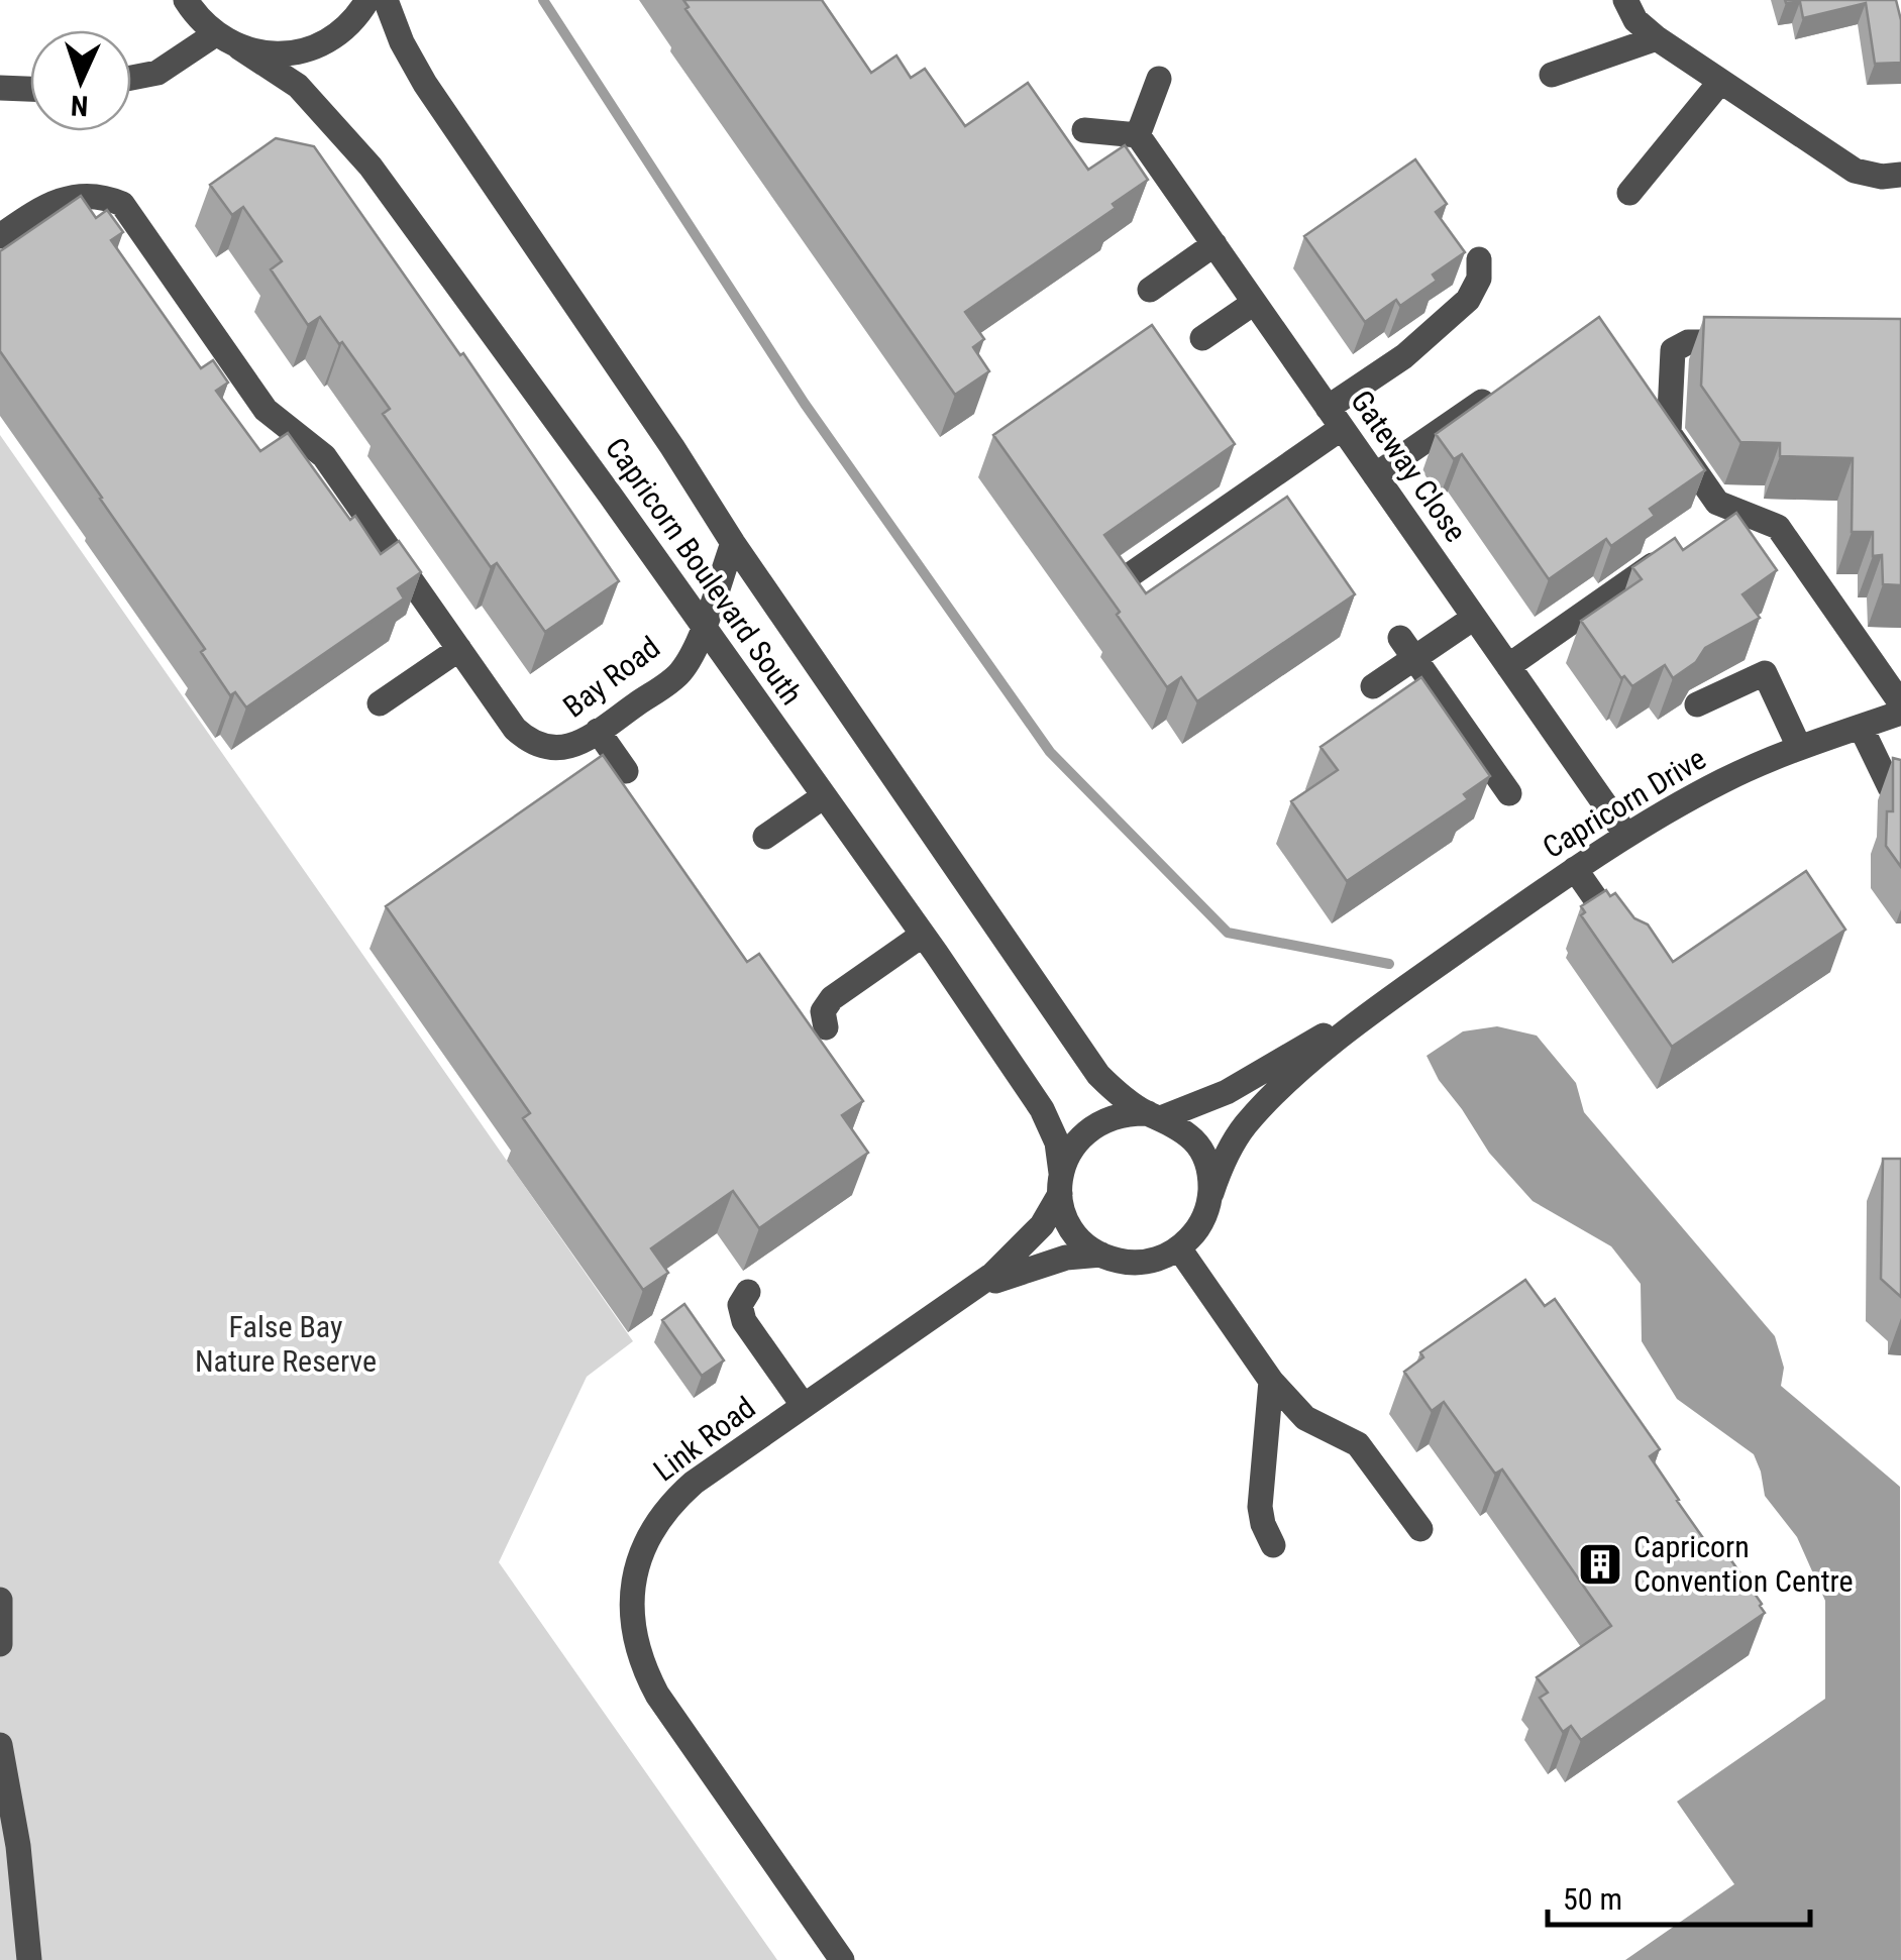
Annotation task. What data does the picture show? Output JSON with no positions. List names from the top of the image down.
{
  "streets": {
    "street": [
      "Gateway Close",
      "Capricorn Boulevard South",
      "Bay Road",
      "Capricorn Drive",
      "Link Road"
    ]
  },
  "crossings": [
    ["Gateway Close", "Capricorn Drive"],
    ["Capricorn Boulevard South", "Bay Road"],
    ["Capricorn Boulevard South", "Capricorn Drive"],
    ["Capricorn Boulevard South", "Link Road"],
    ["Capricorn Drive", "Link Road"]
  ],
  "parks": ["False Bay Nature Reserve"],
  "places": {
    "building": ["Capricorn Convention Centre"]
  },
  "scale_bar": "50 m",
  "north": "bottom"
}
